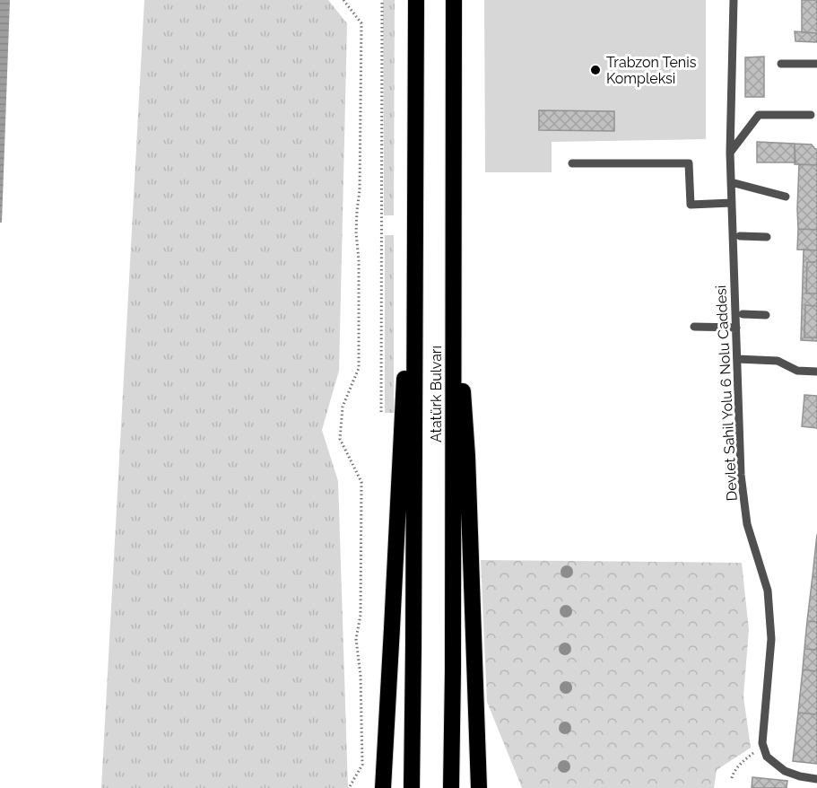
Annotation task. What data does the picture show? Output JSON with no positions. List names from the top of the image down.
{
  "streets": {
    "highway": ["Atatürk Bulvarı"],
    "lane": ["Devlet Sahil Yolu 6 Nolu Caddesi"]
  },
  "places": ["Trabzon Tenis Kompleksi"]
}
